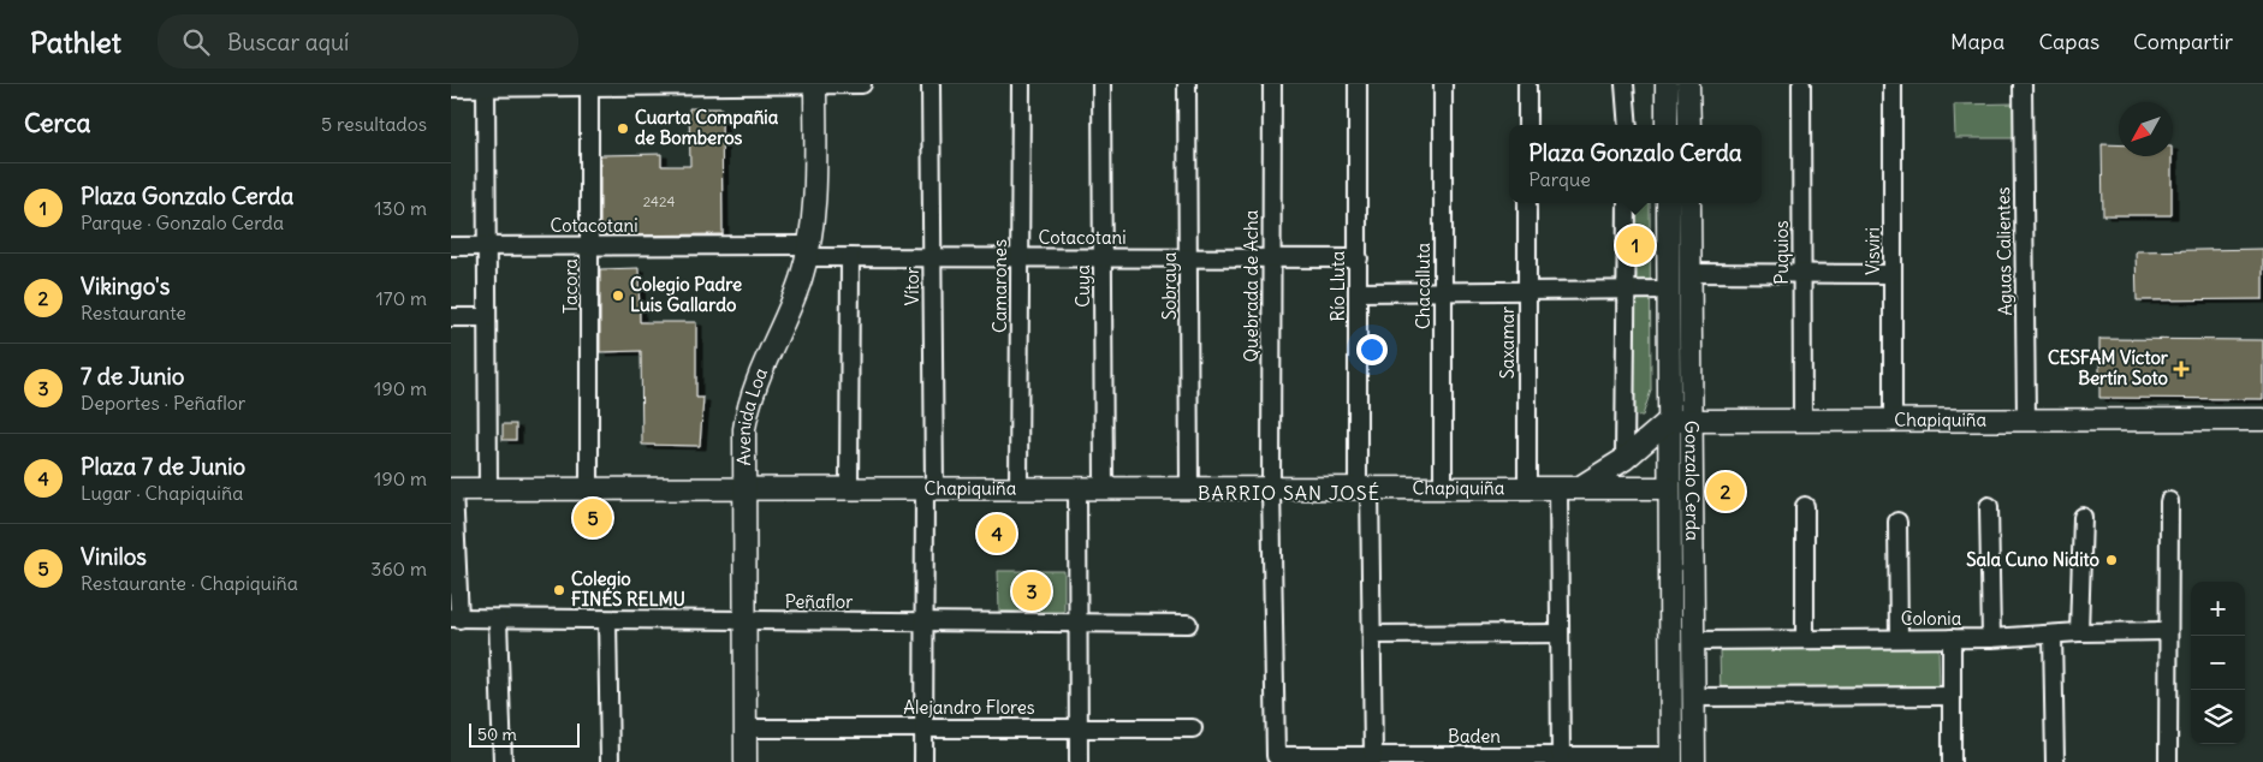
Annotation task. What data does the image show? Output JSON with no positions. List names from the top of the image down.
{
  "streets": {
    "street": [
      "Cotacotani",
      "Visviri",
      "Aguas Calientes",
      "Puquios",
      "Tacora",
      "Vítor",
      "Camarones",
      "Cuya",
      "Sobraya",
      "Quebrada de Acha",
      "Río Lluta",
      "Chacalluta",
      "Saxamar",
      "Avenida Loa",
      "Chapiquiña",
      "Gonzalo Cerda",
      "Peñaflor",
      "Colonia",
      "Alejandro Flores",
      "Baden"
    ]
  },
  "crossings": [
    ["Cotacotani", "Tacora"],
    ["Cotacotani", "Vítor"],
    ["Cotacotani", "Camarones"],
    ["Cotacotani", "Cuya"],
    ["Cotacotani", "Sobraya"],
    ["Cotacotani", "Quebrada de Acha"],
    ["Cotacotani", "Río Lluta"],
    ["Cotacotani", "Avenida Loa"],
    ["Visviri", "Chapiquiña"],
    ["Aguas Calientes", "Chapiquiña"],
    ["Puquios", "Chapiquiña"],
    ["Tacora", "Chapiquiña"],
    ["Vítor", "Chapiquiña"],
    ["Vítor", "Peñaflor"],
    ["Vítor", "Alejandro Flores"],
    ["Camarones", "Chapiquiña"],
    ["Cuya", "Chapiquiña"],
    ["Sobraya", "Chapiquiña"],
    ["Quebrada de Acha", "Chapiquiña"],
    ["Quebrada de Acha", "Baden"],
    ["Río Lluta", "Chapiquiña"],
    ["Río Lluta", "Baden"],
    ["Chacalluta", "Chapiquiña"],
    ["Saxamar", "Chapiquiña"],
    ["Avenida Loa", "Chapiquiña"],
    ["Avenida Loa", "Peñaflor"],
    ["Avenida Loa", "Alejandro Flores"],
    ["Chapiquiña", "Gonzalo Cerda"],
    ["Gonzalo Cerda", "Colonia"],
    ["Gonzalo Cerda", "Baden"]
  ],
  "districts": ["BARRIO SAN JOSÉ"],
  "places": {
    "other": [
      "Cuarta Compañia de Bomberos",
      "Colegio Padre Luis Gallardo",
      "Sala Cuno Nidito",
      "Colegio FINÉS RELMU"
    ],
    "health": ["CESFAM Víctor Bertín Soto"]
  },
  "house_numbers": ["2424"],
  "scale_bar": "50 m",
  "north": "bottom left",
  "page": {
    "header": "Pathlet",
    "search": "Buscar aquí",
    "nav": ["Mapa", "Capas", "Compartir"],
    "heading": ["Cerca", "5 resultados"],
    "popup": ["Plaza Gonzalo Cerda", "Parque"],
    "list": [
      {
        "mark": "1",
        "name": "Plaza Gonzalo Cerda",
        "note": "Parque · Gonzalo Cerda",
        "value": "130 m"
      },
      {
        "mark": "2",
        "name": "Vikingo's",
        "note": "Restaurante",
        "value": "170 m"
      },
      {
        "mark": "3",
        "name": "7 de Junio",
        "note": "Deportes · Peñaflor",
        "value": "190 m"
      },
      {
        "mark": "4",
        "name": "Plaza 7 de Junio",
        "note": "Lugar · Chapiquiña",
        "value": "190 m"
      },
      {
        "mark": "5",
        "name": "Vinilos",
        "note": "Restaurante · Chapiquiña",
        "value": "360 m"
      }
    ],
    "pins": [
      "1",
      "2",
      "5",
      "4",
      "3"
    ],
    "map_buttons": ["+", "−"],
    "scale": "50 m"
  }
}
